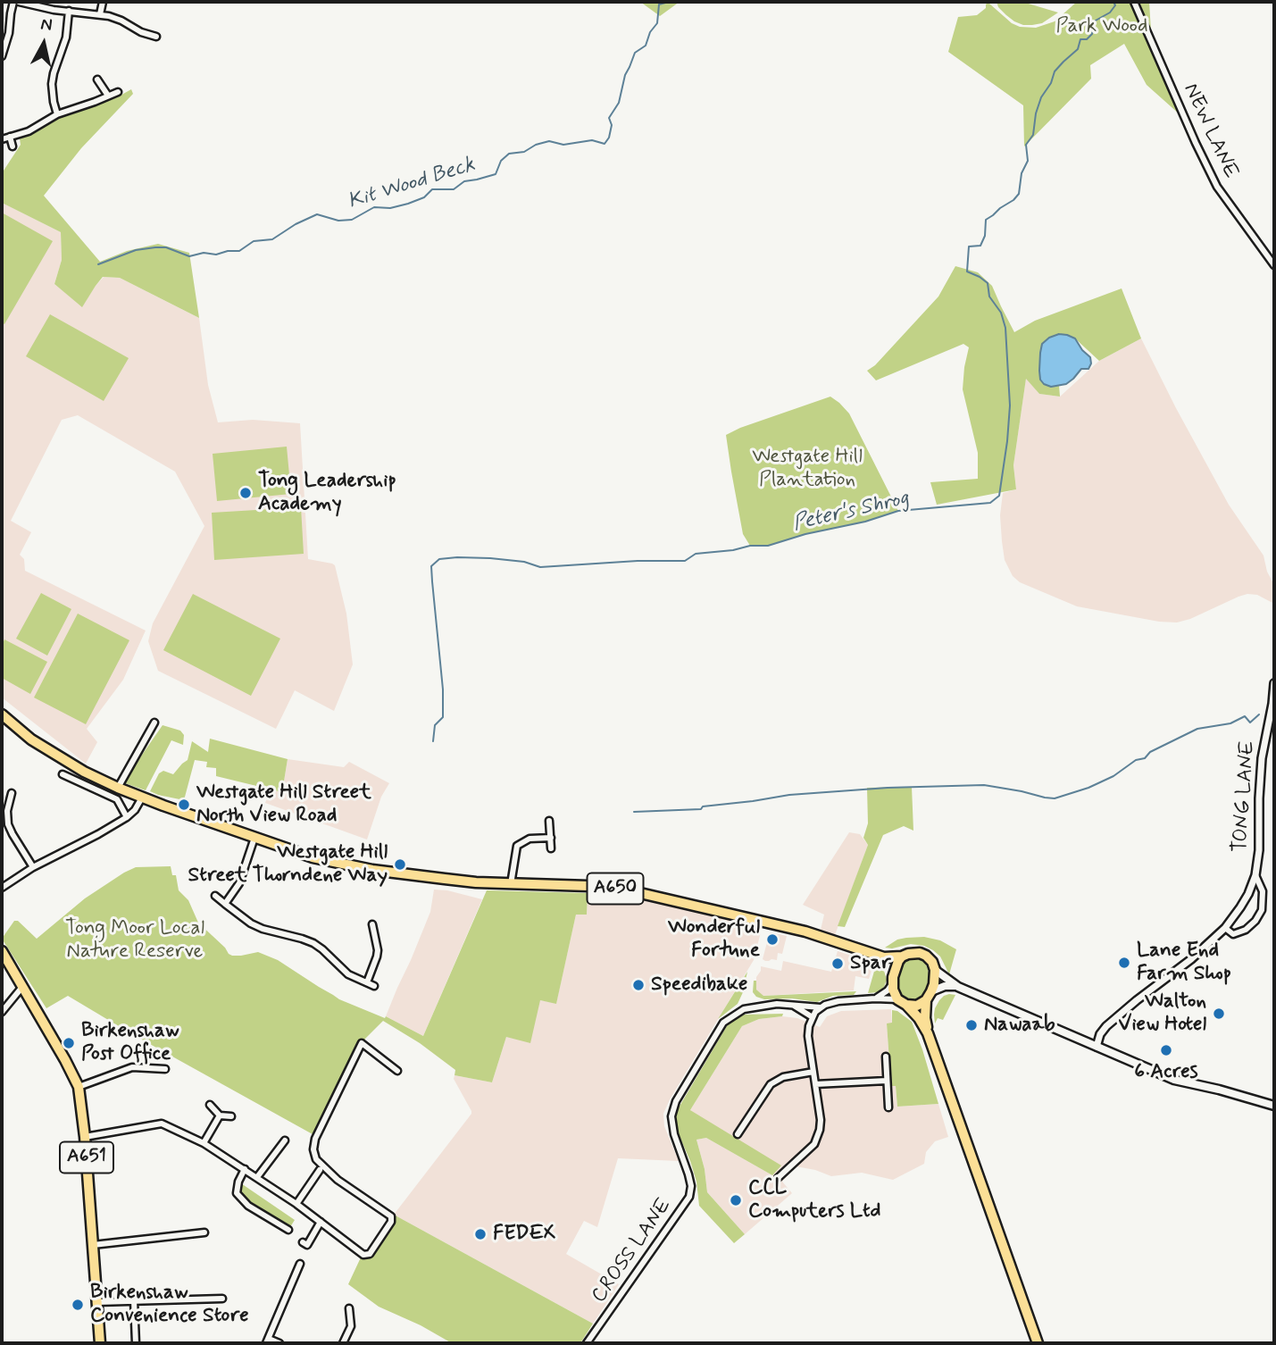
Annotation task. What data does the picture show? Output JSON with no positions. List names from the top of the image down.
{
  "streets": {
    "main road": ["A650", "A651"],
    "street": ["NEW LANE", "TONG LANE", "CROSS LANE"]
  },
  "crossings": [
    ["A650", "CROSS LANE"]
  ],
  "water": ["Kit Wood Beck", "Peter's Shrog"],
  "parks": ["Park Wood", "Westgate Hill Plantation", "Tong Moor Local Nature Reserve"],
  "places": [
    "Tong Leadership Academy",
    "Westgate Hill Street North View Road",
    "Westgate Hill Street Thorndene Way",
    "Wonderful Fortune",
    "Lane End Farm Shop",
    "Spar",
    "Speedibake",
    "Walton View Hotel",
    "Nawaab",
    "Birkenshaw Post Office",
    "6 Acres",
    "CCL Computers Ltd",
    "FEDEX",
    "Birkenshaw Convenience Store"
  ],
  "north": "top"
}
